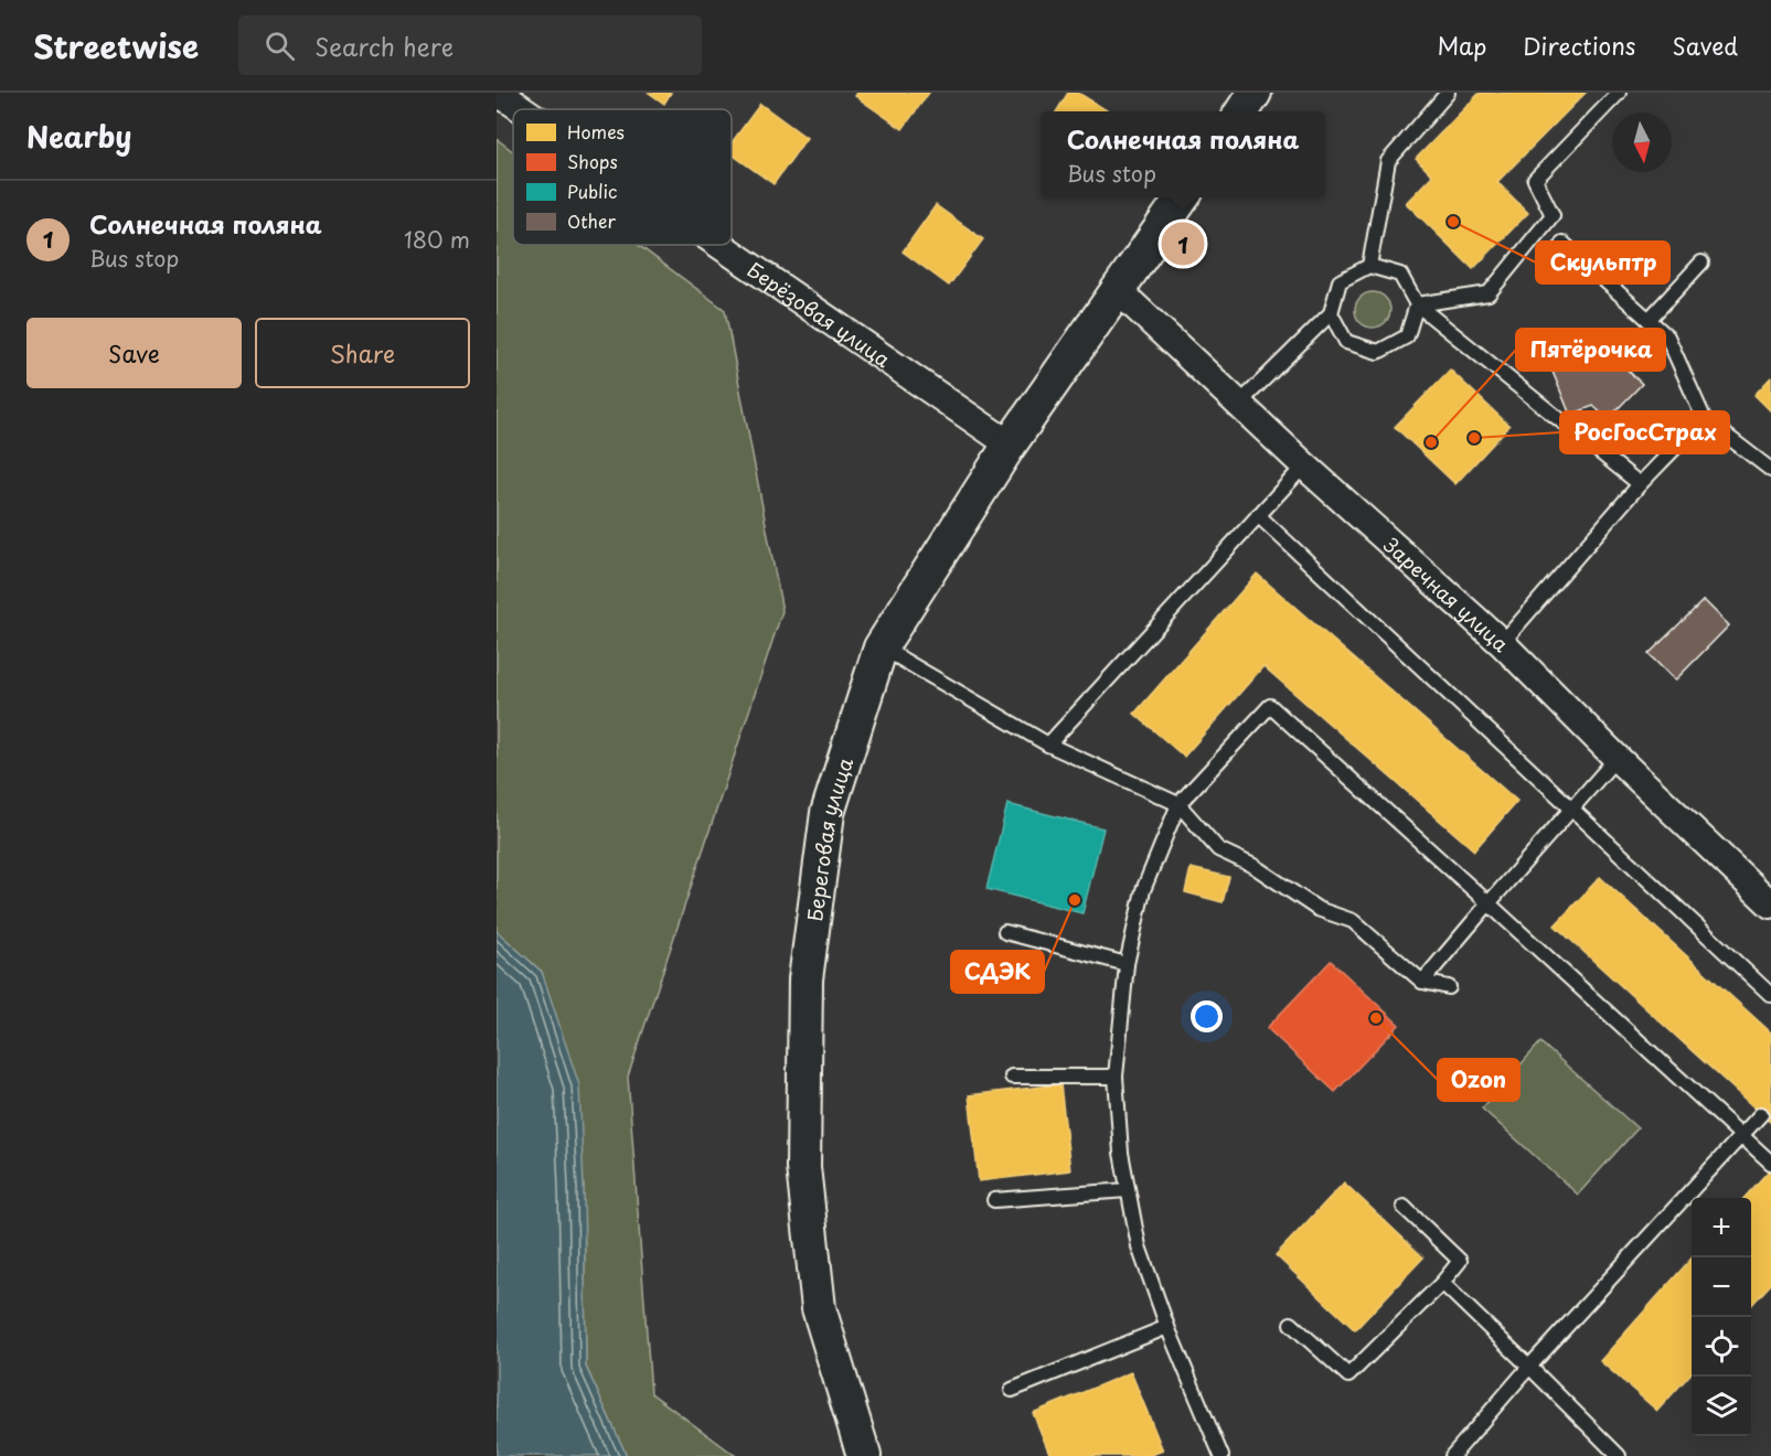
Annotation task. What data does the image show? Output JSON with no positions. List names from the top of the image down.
{
  "streets": {
    "street": ["Берёзовая улица", "Заречная улица", "Береговая улица"]
  },
  "crossings": [
    ["Берёзовая улица", "Береговая улица"],
    ["Заречная улица", "Береговая улица"]
  ],
  "places": [
    "Скульптр",
    "РосГосСтрах",
    "Пятёрочка",
    "СДЭК",
    "Ozon"
  ],
  "legend": [
    "Homes",
    "Shops",
    "Public",
    "Other"
  ],
  "north": "bottom",
  "page": {
    "header": "Streetwise",
    "search": "Search here",
    "nav": ["Map", "Directions", "Saved"],
    "heading": "Nearby",
    "popup": ["Солнечная поляна", "Bus stop"],
    "list": [
      {
        "mark": "1",
        "name": "Солнечная поляна",
        "note": "Bus stop",
        "value": "180 m"
      }
    ],
    "pins": "1",
    "buttons": ["Save", "Share"],
    "map_buttons": ["+", "−"]
  }
}
